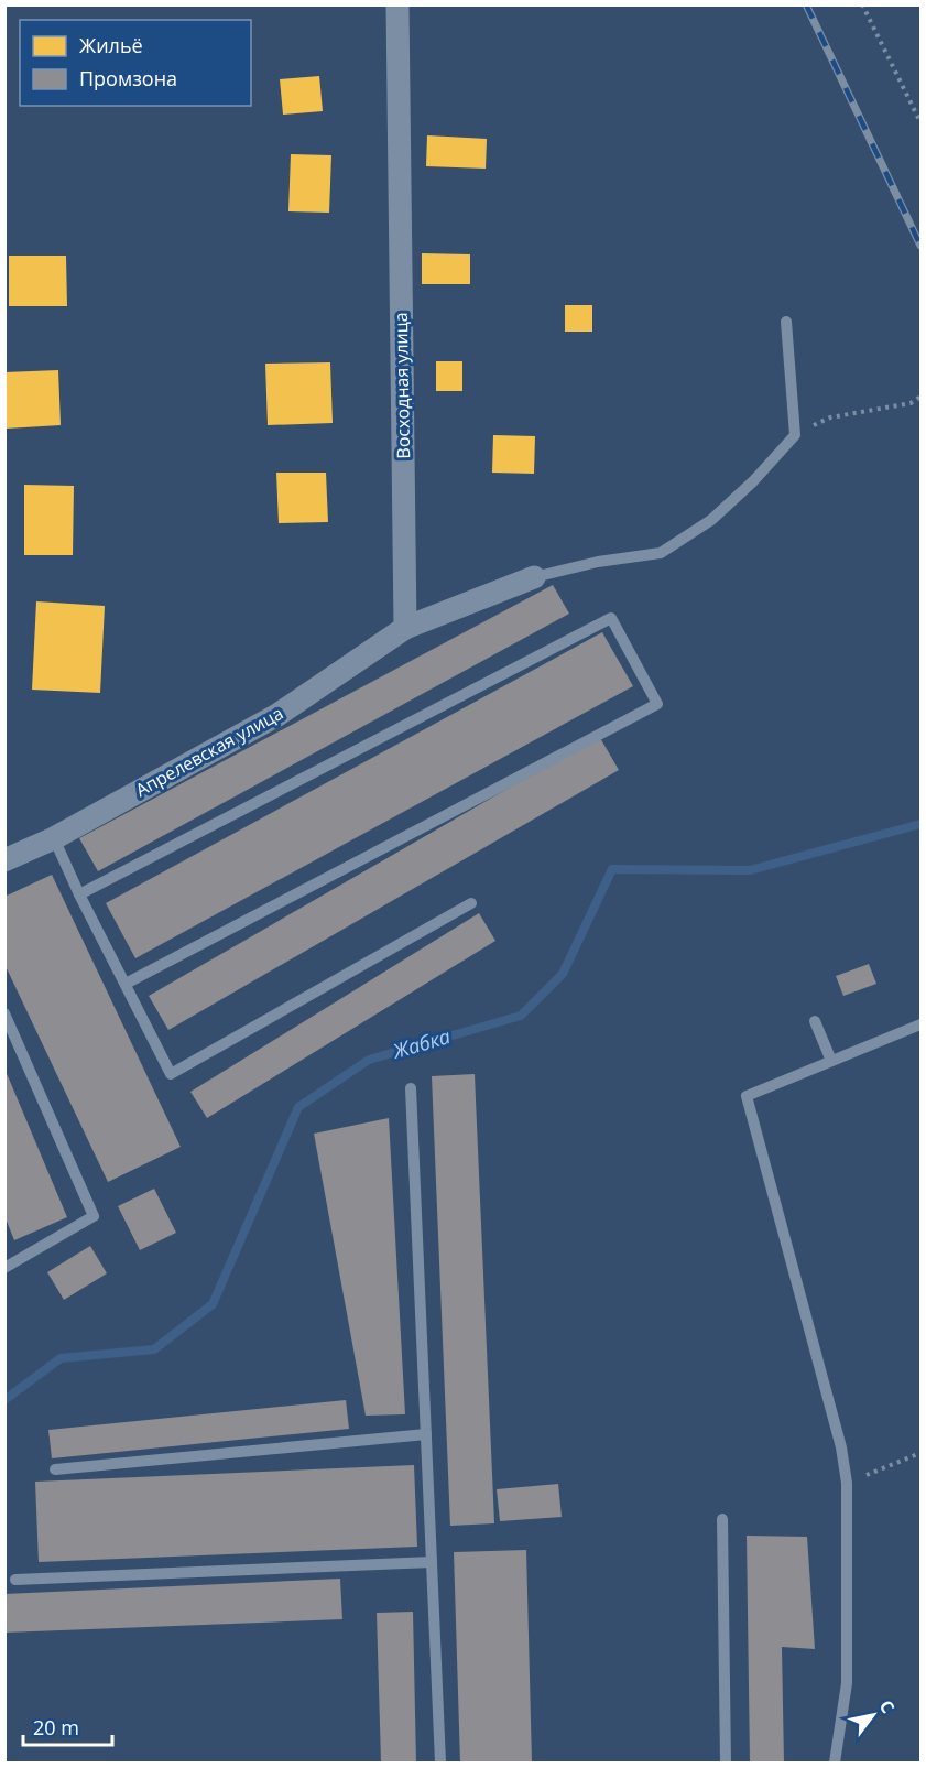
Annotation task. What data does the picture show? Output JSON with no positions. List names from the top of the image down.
{
  "streets": {
    "street": ["Восходная улица", "Апрелевская улица"]
  },
  "crossings": [
    ["Восходная улица", "Апрелевская улица"]
  ],
  "water": ["Жабка"],
  "legend": ["Жильё", "Промзона"],
  "scale_bar": "20 m",
  "north": "top right"
}
